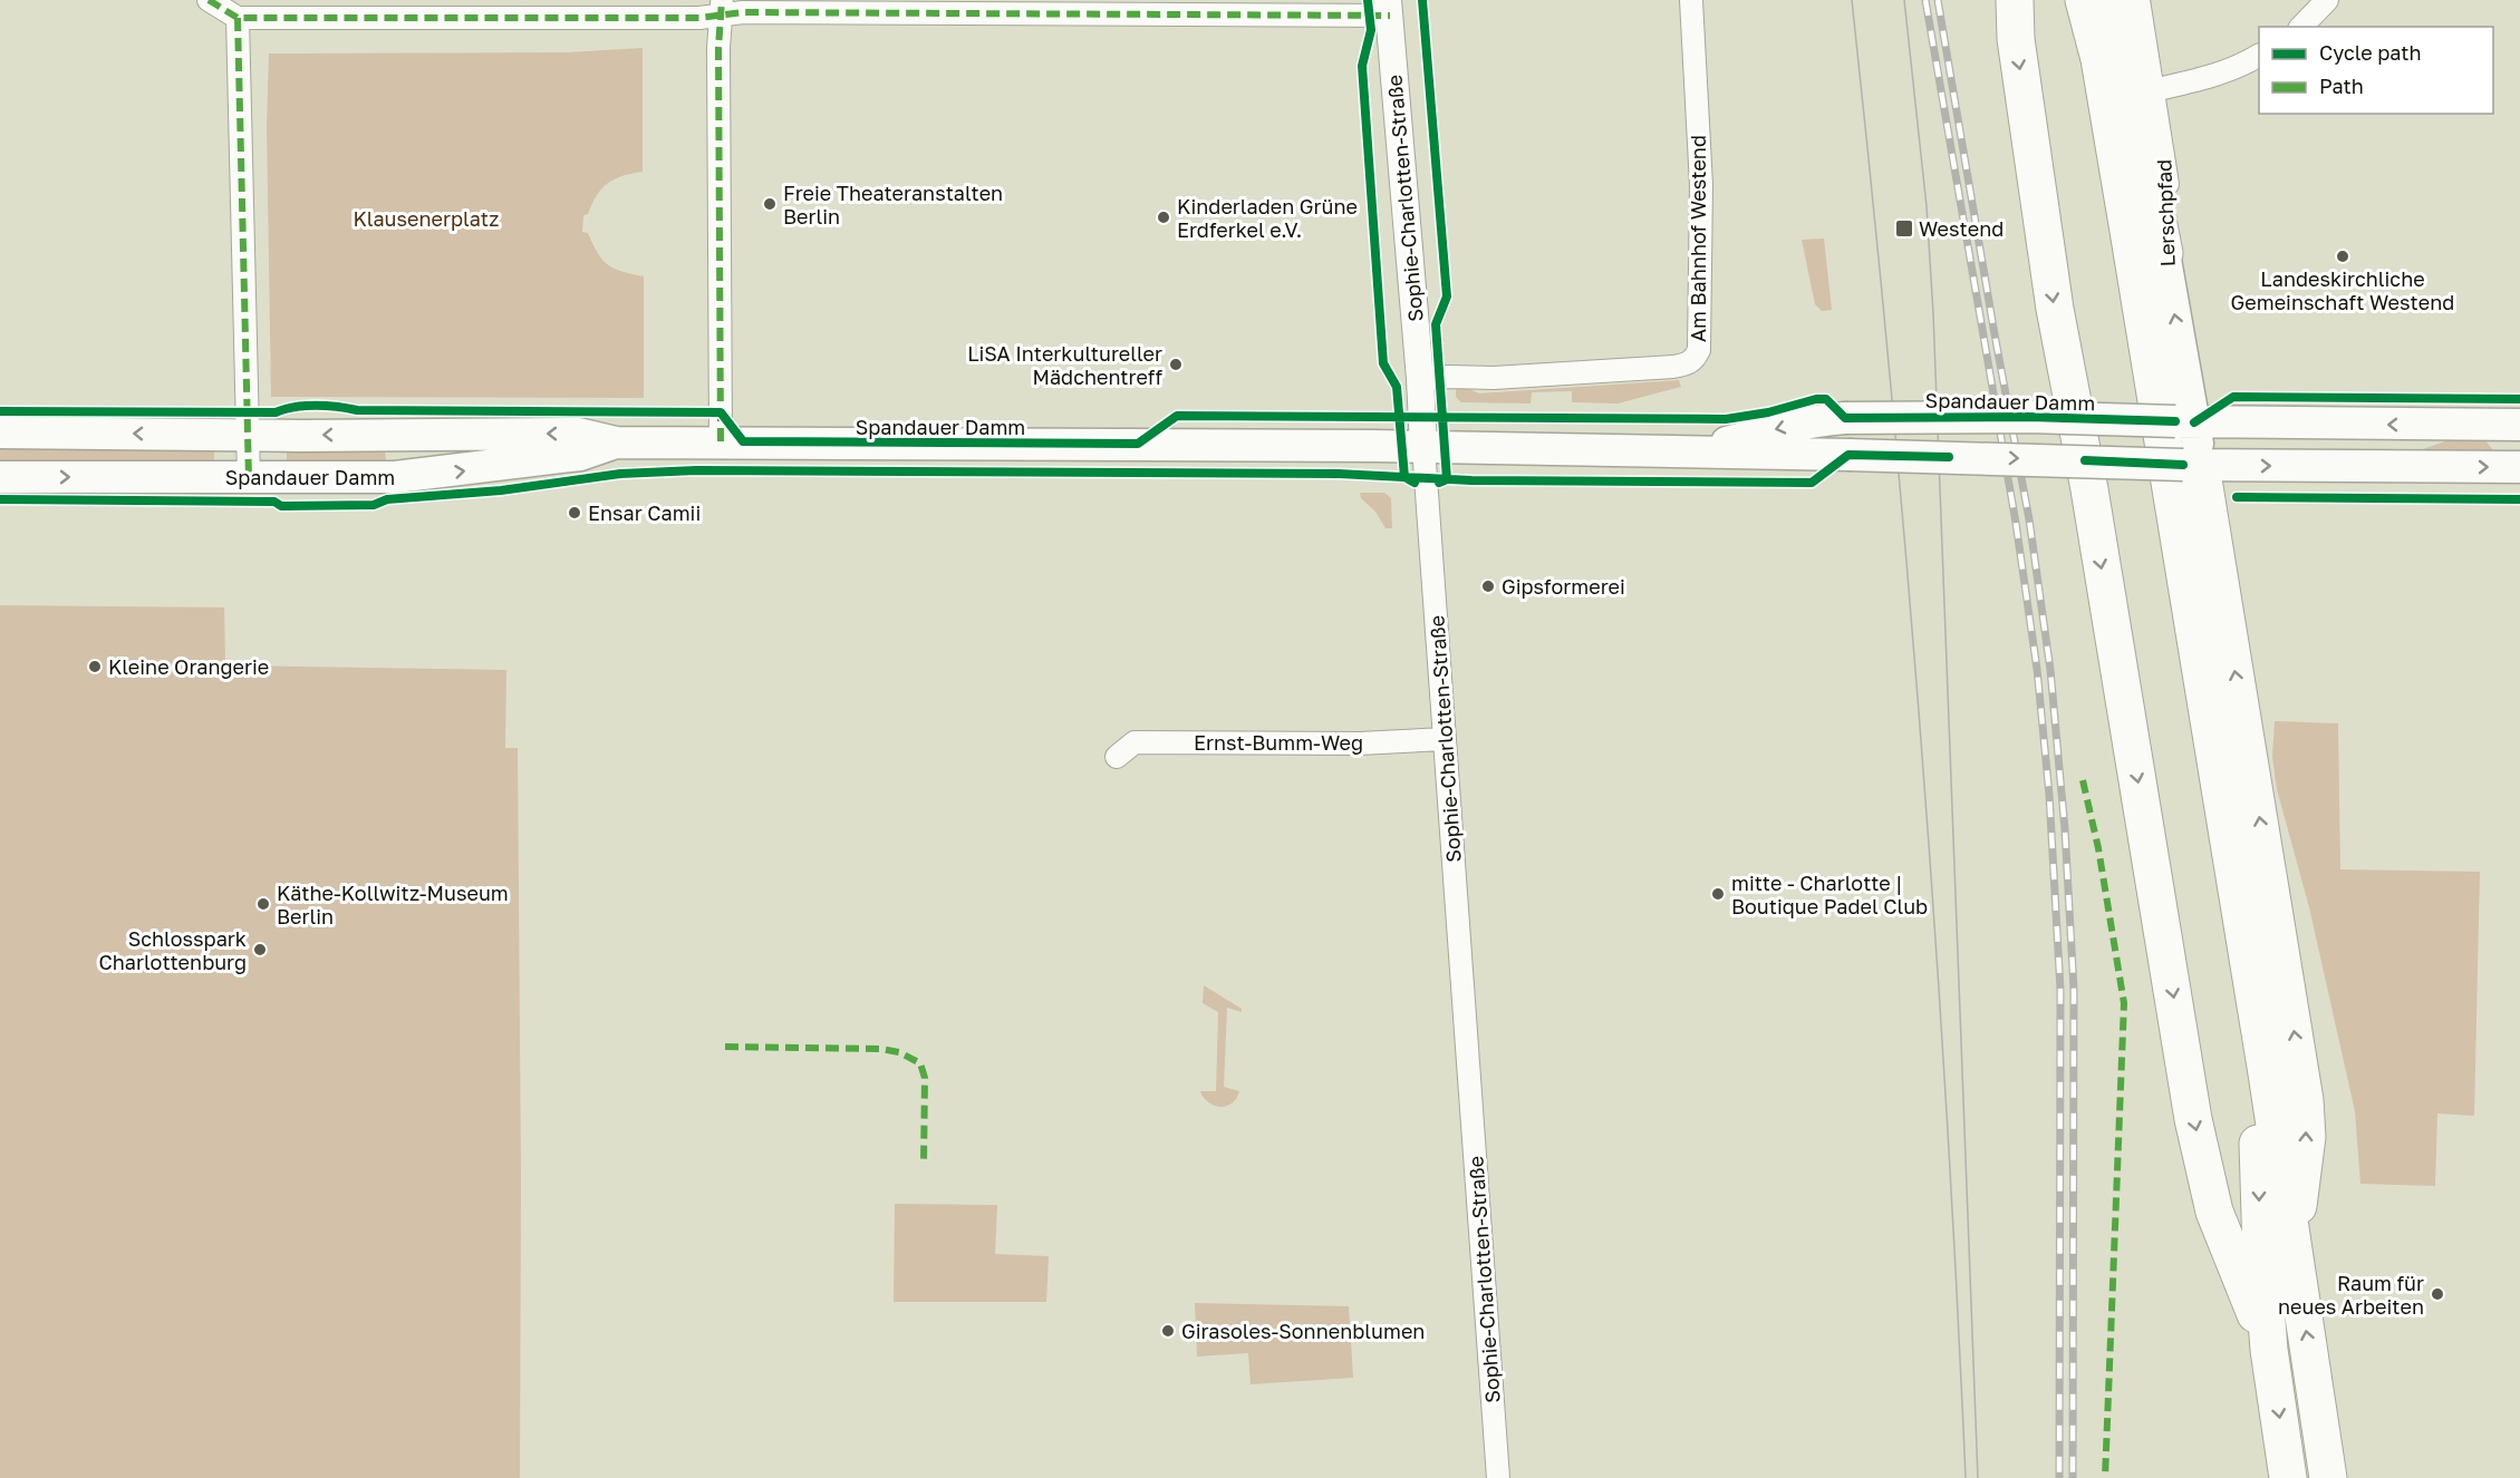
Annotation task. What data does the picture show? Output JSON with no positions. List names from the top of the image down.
{
  "streets": {
    "main road": ["Lerschpfad", "Spandauer Damm"],
    "street": ["Sophie-Charlotten-Straße", "Am Bahnhof Westend", "Ernst-Bumm-Weg"]
  },
  "crossings": [
    ["Sophie-Charlotten-Straße", "Am Bahnhof Westend"],
    ["Sophie-Charlotten-Straße", "Spandauer Damm"],
    ["Sophie-Charlotten-Straße", "Ernst-Bumm-Weg"],
    ["Lerschpfad", "Spandauer Damm"]
  ],
  "one_way": ["Lerschpfad"],
  "parks": ["Klausenerplatz"],
  "places": {
    "other": [
      "Freie Theateranstalten Berlin",
      "Kinderladen Grüne Erdferkel e.V.",
      "Landeskirchliche Gemeinschaft Westend",
      "LiSA Interkultureller Mädchentreff",
      "Ensar Camii",
      "Gipsformerei",
      "Kleine Orangerie",
      "mitte - Charlotte | Boutique Padel Club",
      "Käthe-Kollwitz-Museum Berlin",
      "Schlosspark Charlottenburg",
      "Raum für neues Arbeiten",
      "Girasoles-Sonnenblumen"
    ],
    "transit": ["Westend"]
  },
  "legend": ["Cycle path", "Path"]
}
